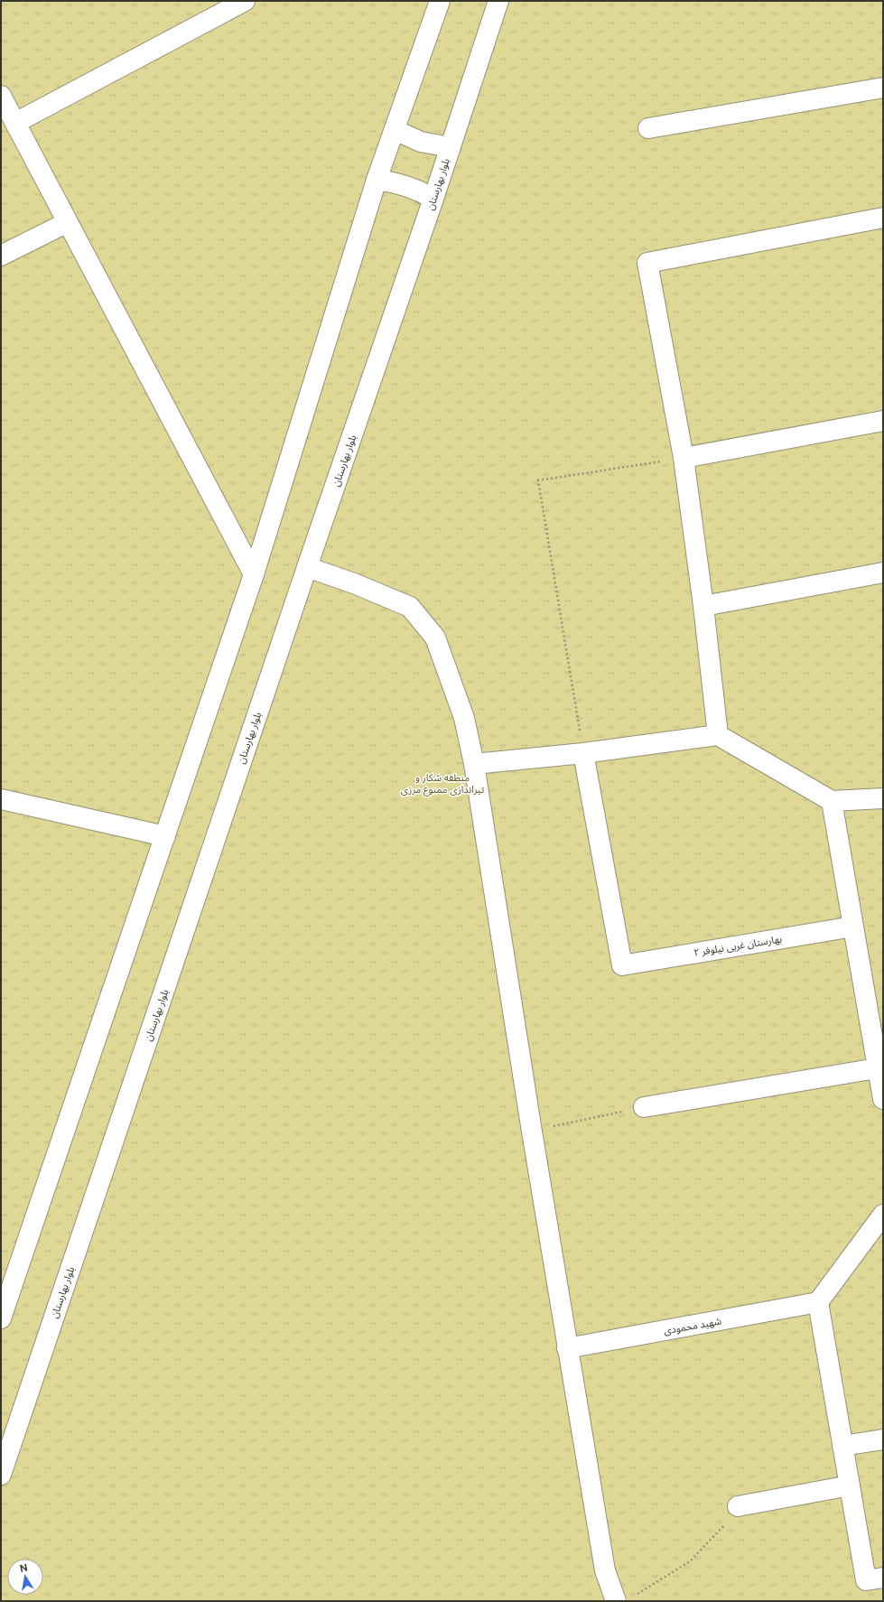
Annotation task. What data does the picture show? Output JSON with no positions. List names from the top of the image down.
{
  "streets": {
    "street": ["بلوار بهارستان", "بهارستان غربی نیلوفر ۲", "شهید محمودی"]
  },
  "parks": ["منطقه شکار و تیراندازی ممنوع مرزی"],
  "north": "top"
}
